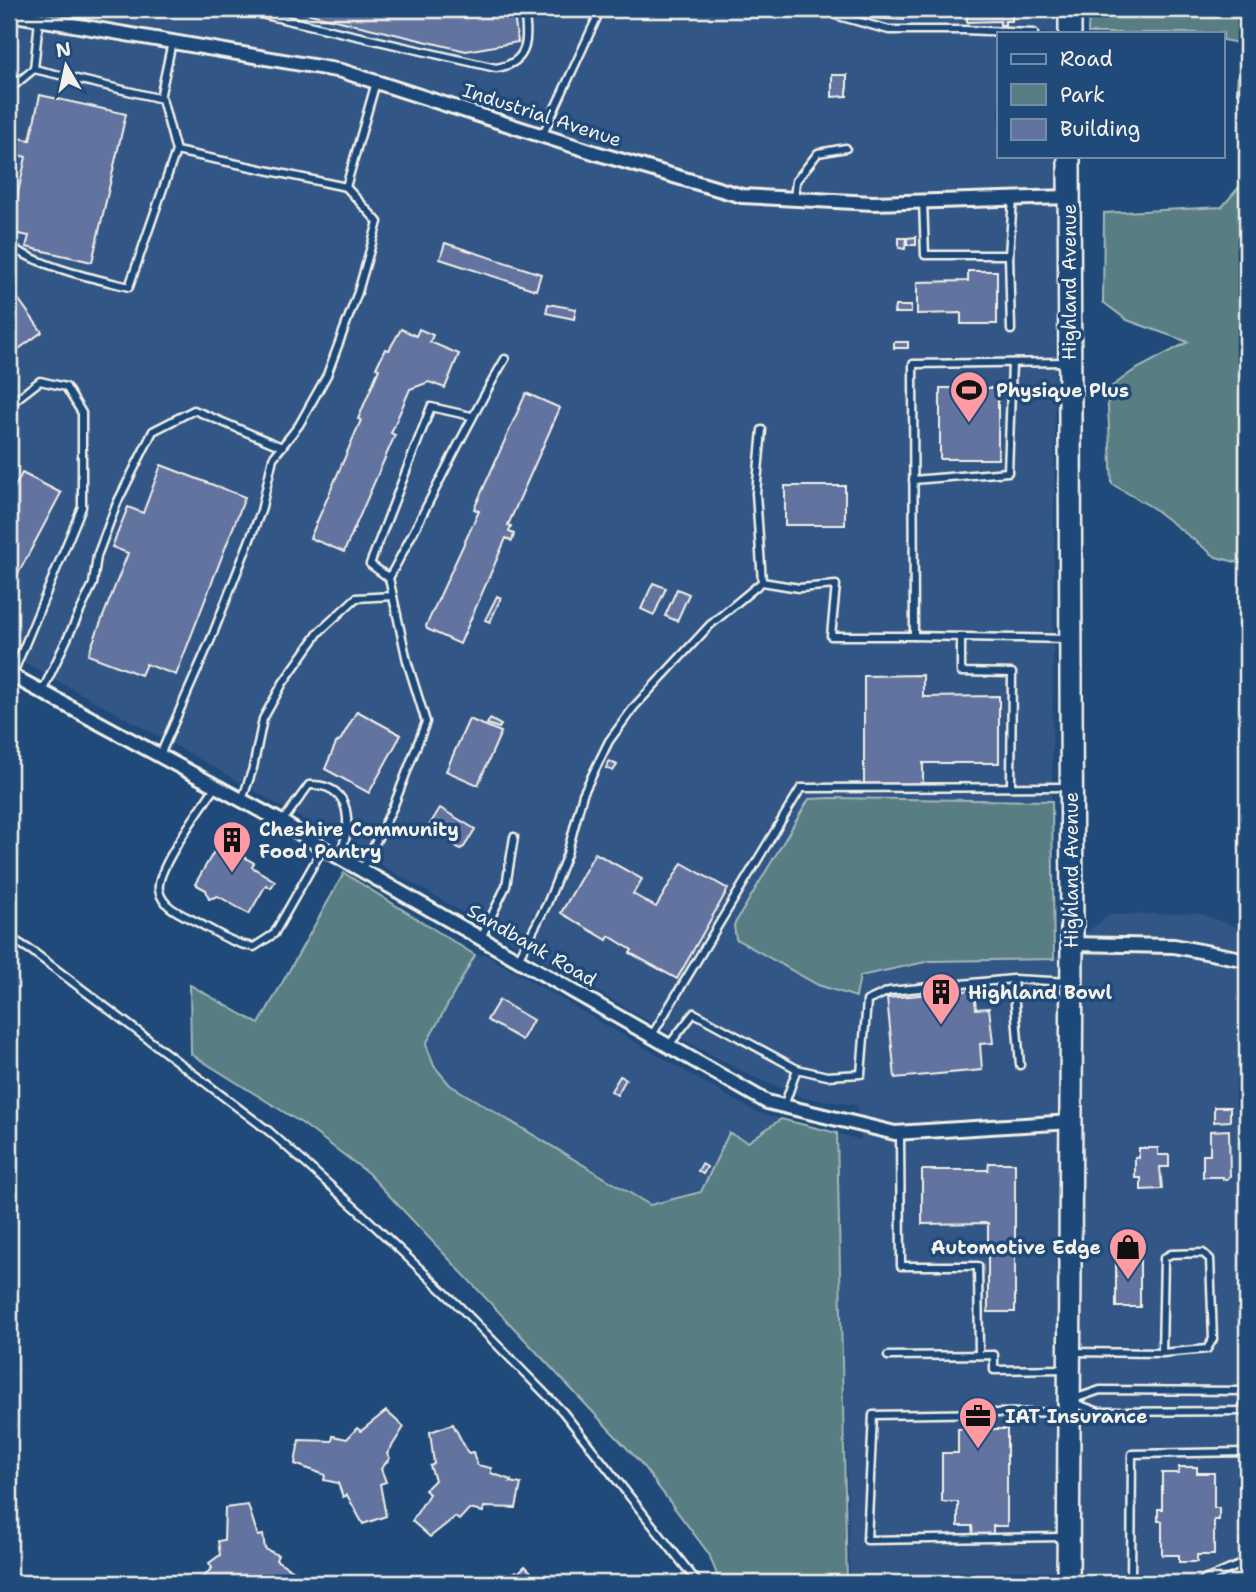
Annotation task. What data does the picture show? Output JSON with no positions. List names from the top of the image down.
{
  "streets": {
    "highway": ["Highland Avenue"],
    "street": ["Industrial Avenue", "Sandbank Road"]
  },
  "crossings": [
    ["Industrial Avenue", "Highland Avenue"],
    ["Highland Avenue", "Sandbank Road"]
  ],
  "places": {
    "sports": ["Physique Plus"],
    "building": ["Cheshire Community Food Pantry", "Highland Bowl"],
    "shop": ["Automotive Edge"],
    "office": ["IAT Insurance"]
  },
  "legend": ["Road", "Park", "Building"],
  "north": "top"
}
